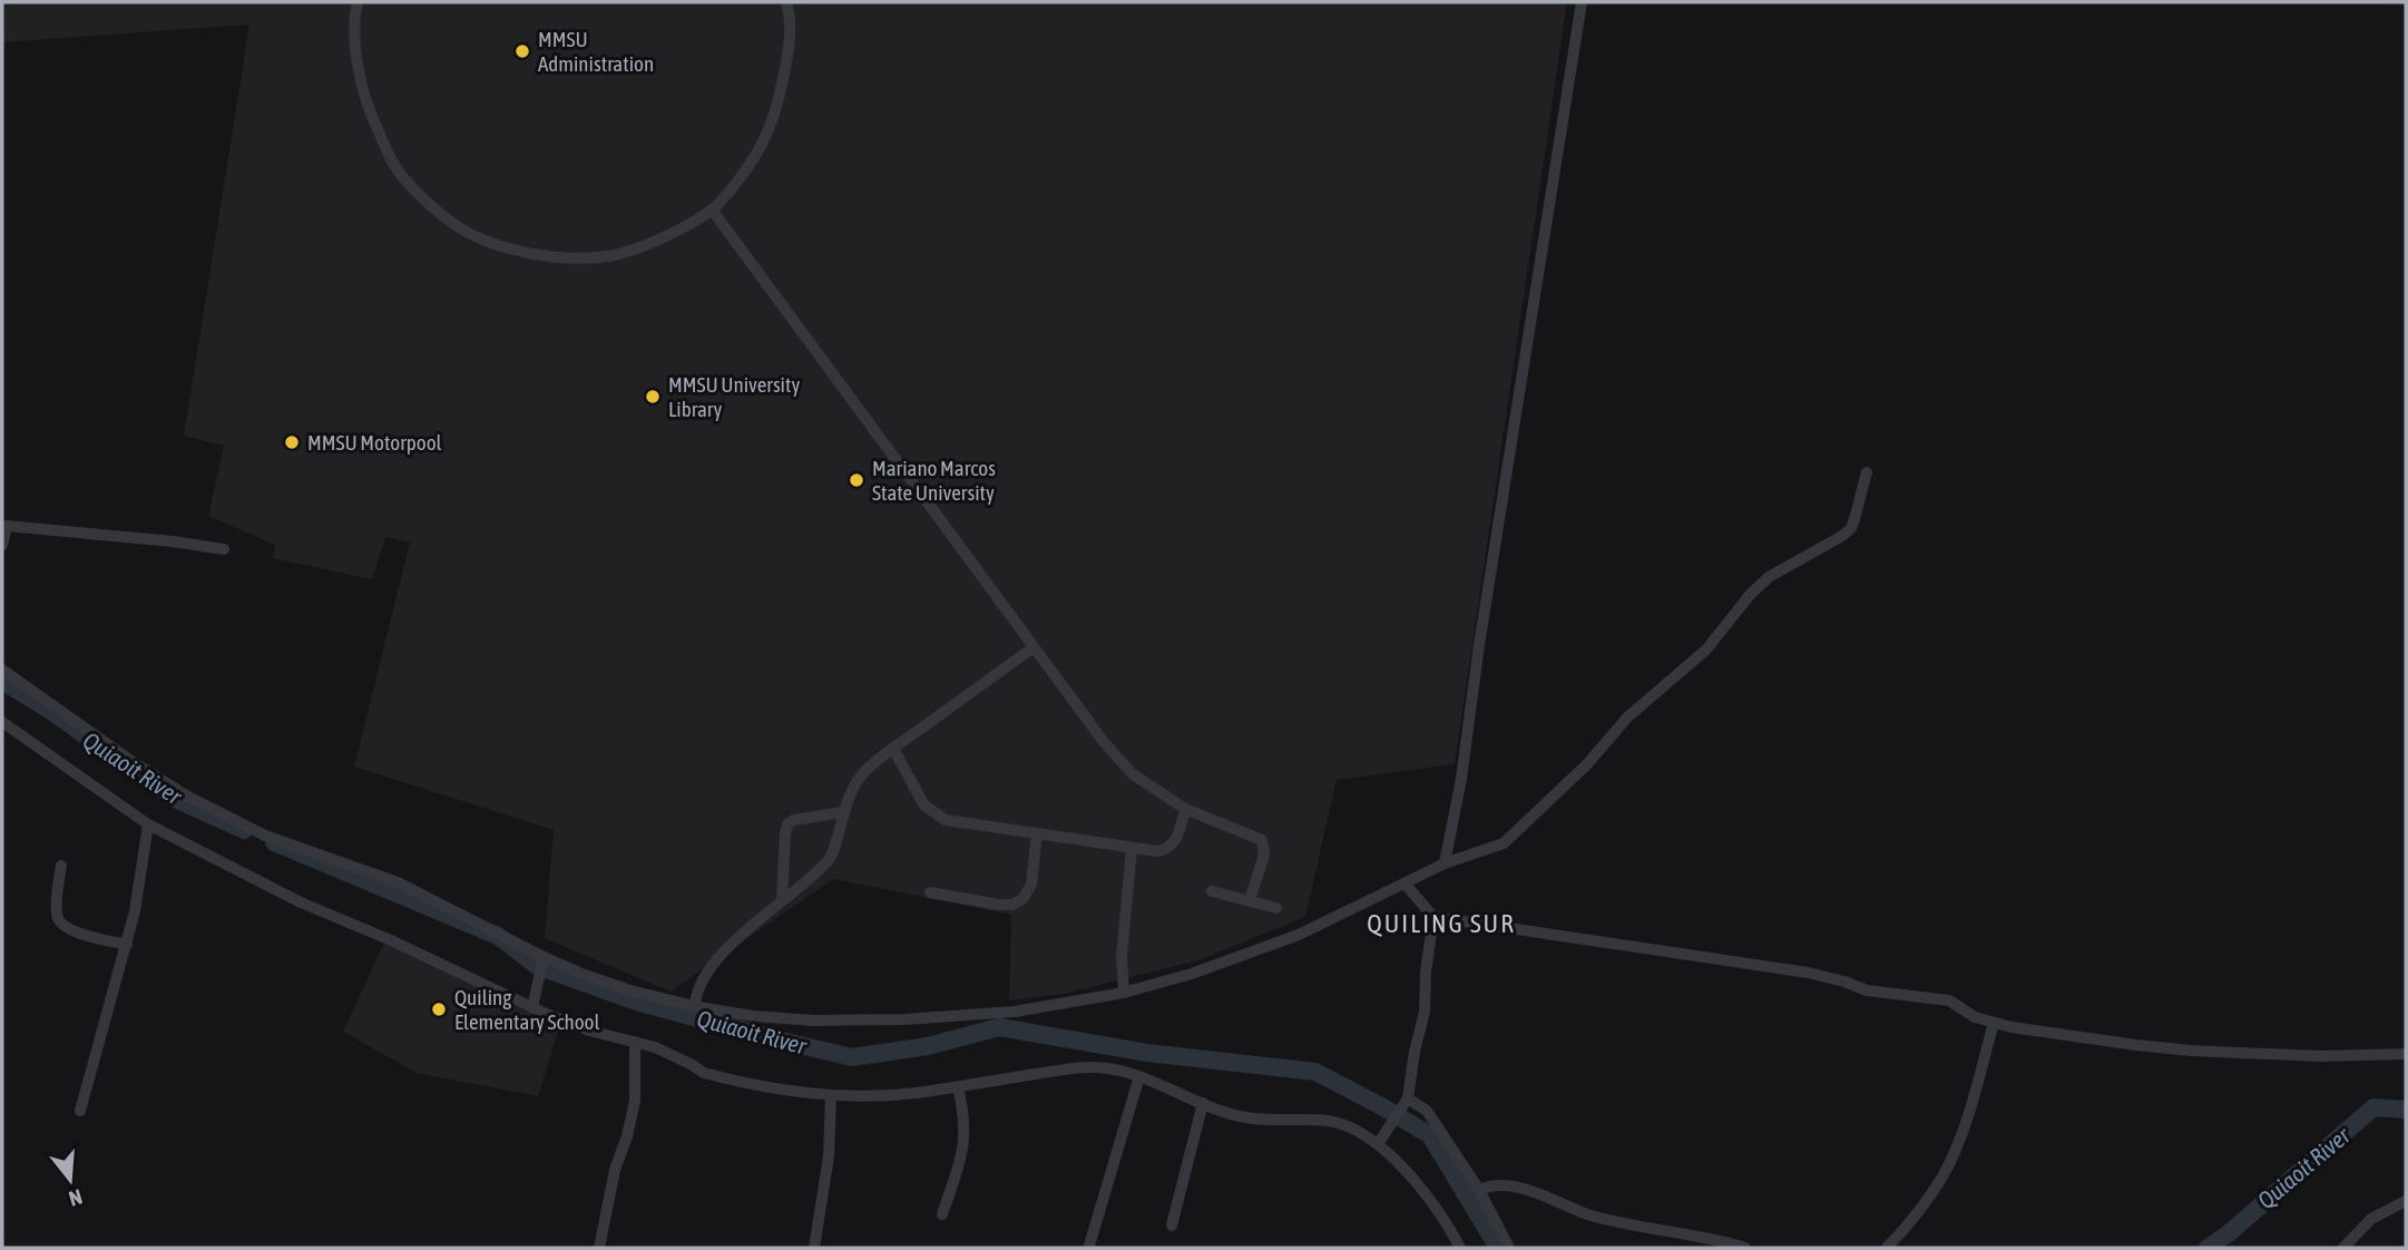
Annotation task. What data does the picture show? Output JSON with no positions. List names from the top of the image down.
{
  "districts": ["QUILING SUR"],
  "water": ["Quiaoit River"],
  "places": [
    "MMSU Administration",
    "MMSU University Library",
    "MMSU Motorpool",
    "Mariano Marcos State University",
    "Quiling Elementary School"
  ],
  "north": "bottom"
}
